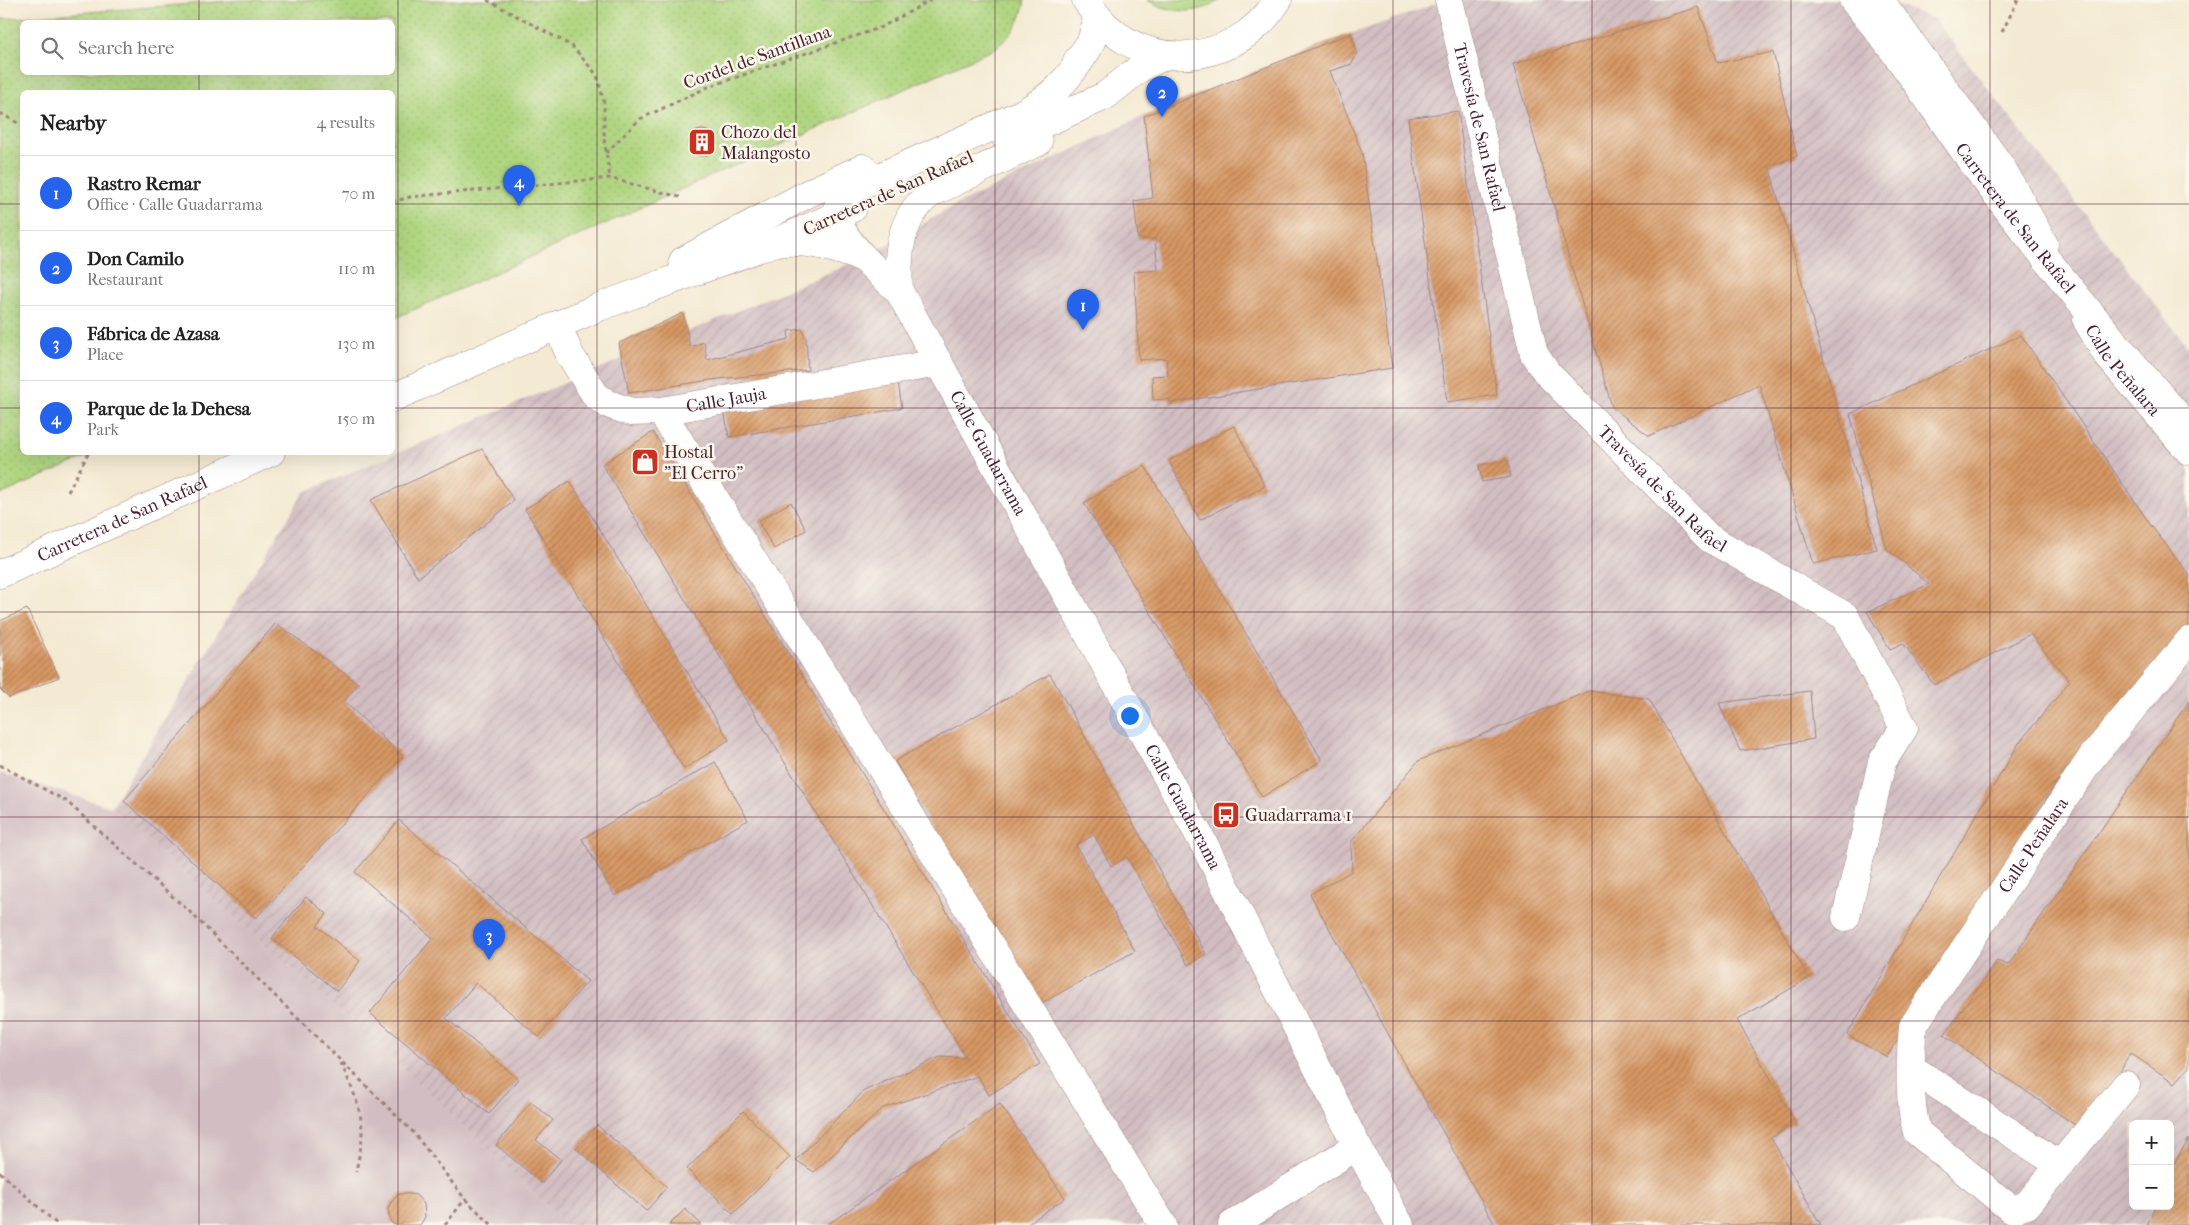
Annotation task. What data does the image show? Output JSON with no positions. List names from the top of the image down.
{
  "streets": {
    "main road": [
      "Travesía de San Rafael",
      "Carretera de San Rafael",
      "Calle Peñalara",
      "Calle Jauja",
      "Calle Guadarrama"
    ],
    "path": ["Cordel de Santillana"]
  },
  "crossings": [
    ["Carretera de San Rafael", "Calle Peñalara"],
    ["Carretera de San Rafael", "Calle Jauja"],
    ["Calle Jauja", "Calle Guadarrama"]
  ],
  "places": {
    "building": ["Chozo del Malangosto"],
    "shop": ["Hostal \"El Cerro\""],
    "bus stop": ["Guadarrama 1"]
  },
  "page": {
    "search": "Search here",
    "pins": [
      "2",
      "4",
      "1",
      "3"
    ],
    "heading": ["Nearby", "4 results"],
    "list": [
      {
        "mark": "1",
        "name": "Rastro Remar",
        "note": "Office · Calle Guadarrama",
        "value": "70 m"
      },
      {
        "mark": "2",
        "name": "Don Camilo",
        "note": "Restaurant",
        "value": "110 m"
      },
      {
        "mark": "3",
        "name": "Fábrica de Azasa",
        "note": "Place",
        "value": "130 m"
      },
      {
        "mark": "4",
        "name": "Parque de la Dehesa",
        "note": "Park",
        "value": "150 m"
      }
    ],
    "map_buttons": ["+", "−"]
  }
}
